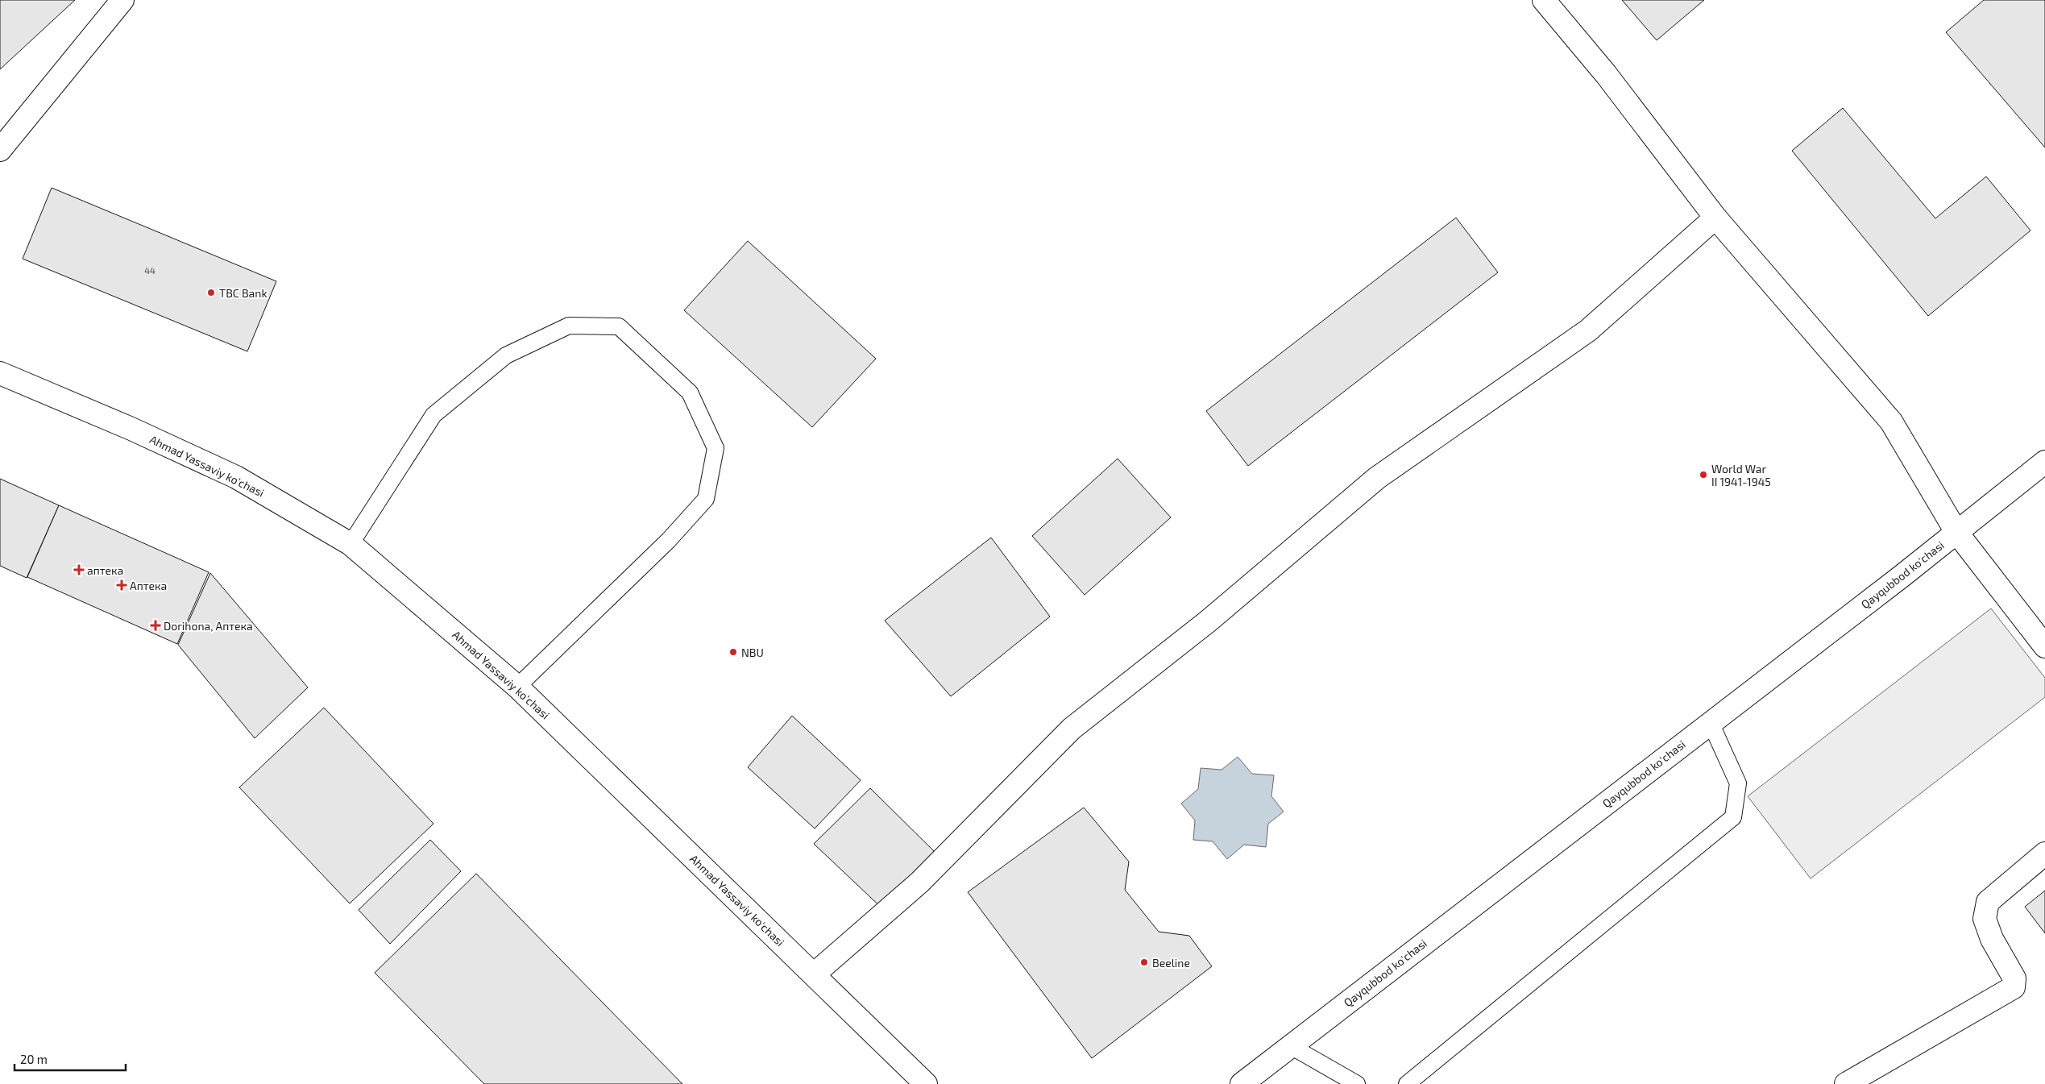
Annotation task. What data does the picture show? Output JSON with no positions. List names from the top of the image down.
{
  "streets": {
    "street": ["Ahmad Yassaviy ko'chasi", "Qayqubbod ko'chasi"]
  },
  "places": {
    "other": [
      "TBC Bank",
      "World War II 1941-1945",
      "NBU",
      "Beeline"
    ],
    "health": ["аптека", "Аптека", "Dorihona, Аптека"]
  },
  "house_numbers": ["44"],
  "scale_bar": "20 m"
}
